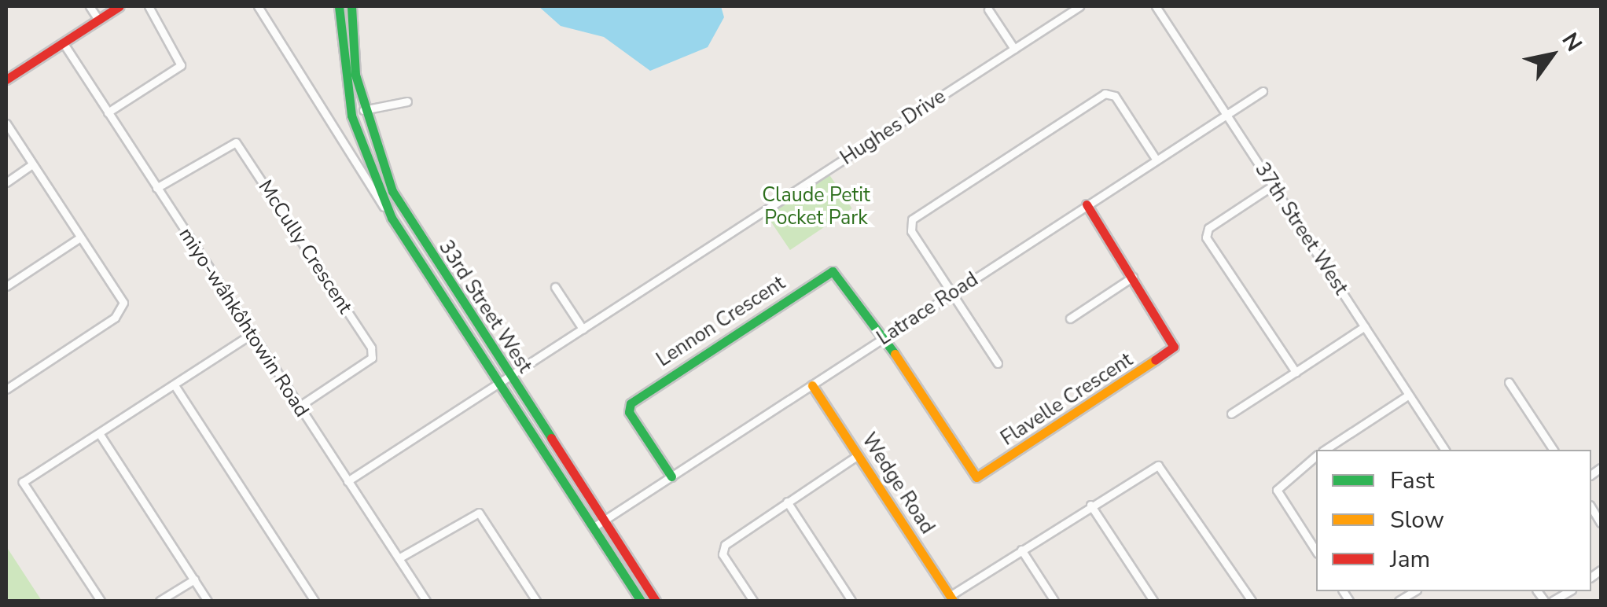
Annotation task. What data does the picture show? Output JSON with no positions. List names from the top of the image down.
{
  "streets": {
    "street": [
      "Hughes Drive",
      "37th Street West",
      "McCully Crescent",
      "33rd Street West",
      "Latrace Road",
      "Lennon Crescent",
      "miyo-wâhkôhtowin Road",
      "Flavelle Crescent",
      "Wedge Road"
    ]
  },
  "crossings": [
    ["Hughes Drive", "33rd Street West"],
    ["Hughes Drive", "miyo-wâhkôhtowin Road"],
    ["37th Street West", "Latrace Road"],
    ["McCully Crescent", "miyo-wâhkôhtowin Road"],
    ["33rd Street West", "Latrace Road"],
    ["Latrace Road", "Lennon Crescent"],
    ["Latrace Road", "Flavelle Crescent"],
    ["Latrace Road", "Wedge Road"],
    ["Lennon Crescent", "Flavelle Crescent"]
  ],
  "parks": ["Claude Petit Pocket Park"],
  "legend": ["Fast", "Slow", "Jam"],
  "north": "top right"
}
